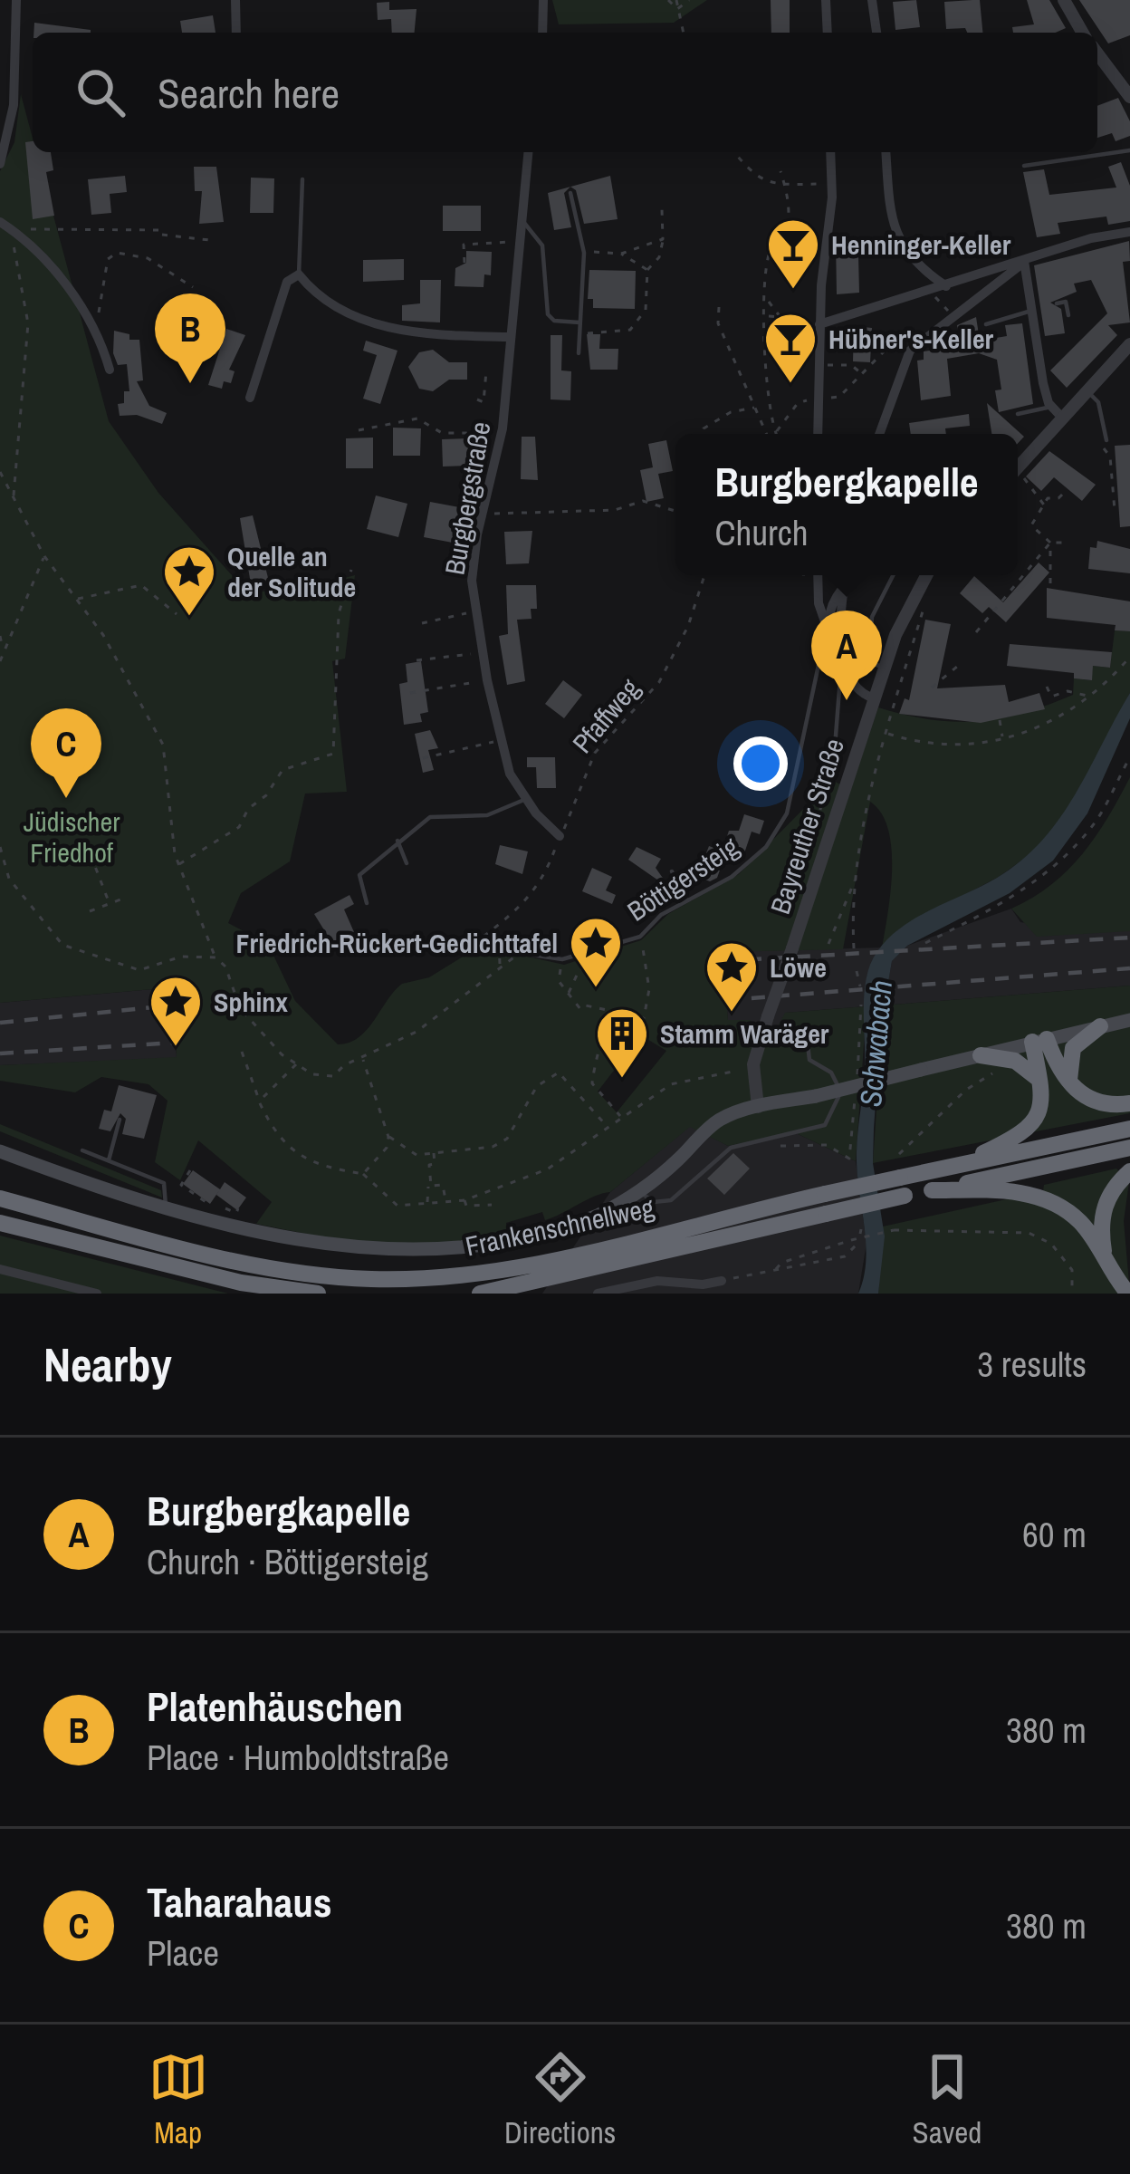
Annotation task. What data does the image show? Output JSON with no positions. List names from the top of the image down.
{
  "streets": {
    "highway": ["Frankenschnellweg"],
    "street": ["Burgbergstraße", "Bayreuther Straße", "Böttigersteig"],
    "path": ["Pfaffweg"]
  },
  "crossings": [
    ["Burgbergstraße", "Pfaffweg"]
  ],
  "water": ["Schwabach"],
  "parks": ["Jüdischer Friedhof"],
  "places": {
    "bar": ["Henninger-Keller", "Hübner's-Keller"],
    "place": [
      "Quelle an der Solitude",
      "Friedrich-Rückert-Gedichttafel",
      "Löwe",
      "Sphinx"
    ],
    "building": ["Stamm Waräger"]
  },
  "page": {
    "search": "Search here",
    "pins": ["B", "A", "C"],
    "popup": ["Burgbergkapelle", "Church"],
    "heading": ["Nearby", "3 results"],
    "list": [
      {
        "mark": "A",
        "name": "Burgbergkapelle",
        "note": "Church · Böttigersteig",
        "value": "60 m"
      },
      {
        "mark": "B",
        "name": "Platenhäuschen",
        "note": "Place · Humboldtstraße",
        "value": "380 m"
      },
      {
        "mark": "C",
        "name": "Taharahaus",
        "note": "Place",
        "value": "380 m"
      }
    ],
    "nav": ["Map", "Directions", "Saved"]
  }
}
